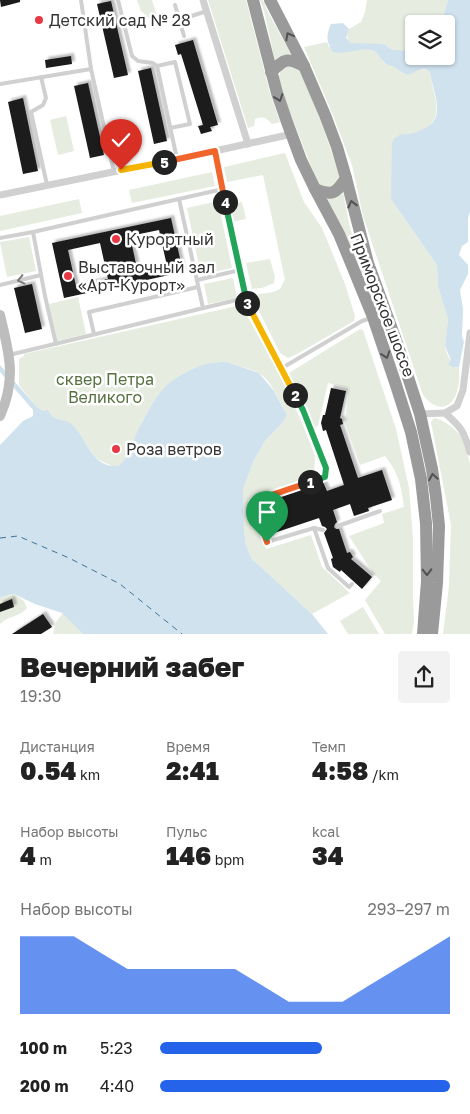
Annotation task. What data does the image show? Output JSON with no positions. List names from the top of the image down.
{
  "streets": {
    "highway": ["Приморское шоссе"]
  },
  "parks": ["сквер Петра Великого"],
  "places": [
    "Детский сад № 28",
    "Курортный",
    "Выставочный зал «Арт-Курорт»",
    "Роза ветров"
  ],
  "page": {
    "pins": [
      "5",
      "4",
      "3",
      "2",
      "1"
    ],
    "heading": ["Вечерний забег", "19:30"],
    "stats": [
      ["Дистанция", "0.54 km"],
      ["Время", "2:41"],
      ["Темп", "4:58 /km"],
      ["Набор высоты", "4 m"],
      ["Пульс", "146 bpm"],
      ["kcal", "34"]
    ],
    "chart": ["Набор высоты", "293–297 m"],
    "list": [
      {
        "name": "100 m",
        "note": "5:23"
      },
      {
        "name": "200 m",
        "note": "4:40"
      }
    ]
  }
}
